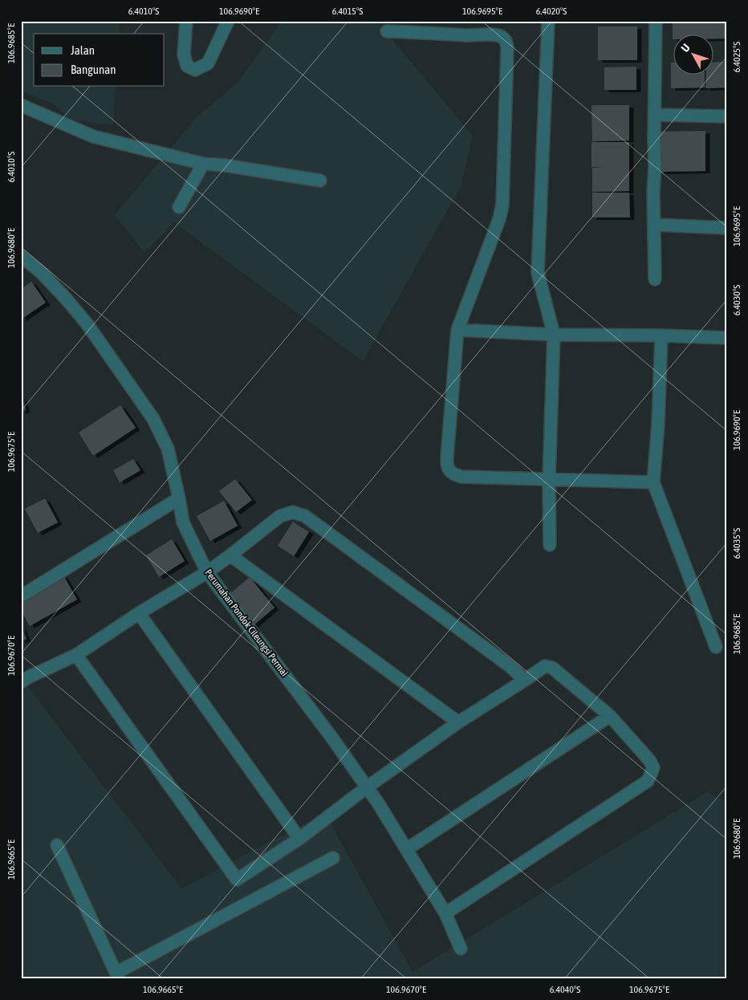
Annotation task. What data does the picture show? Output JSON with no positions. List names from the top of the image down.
{
  "streets": {
    "street": ["Perumahan Pondok Cileungsi Permai"]
  },
  "legend": ["Jalan", "Bangunan"],
  "north": "top left",
  "coordinates": [
    "6.4010°S",
    "106.9690°E",
    "6.4015°S",
    "106.9695°E",
    "6.4020°S",
    "106.9685°E",
    "6.4025°S",
    "106.9680°E",
    "6.4030°S",
    "106.9675°E",
    "6.4035°S",
    "106.9670°E",
    "106.9665°E",
    "6.4040°S"
  ]
}
